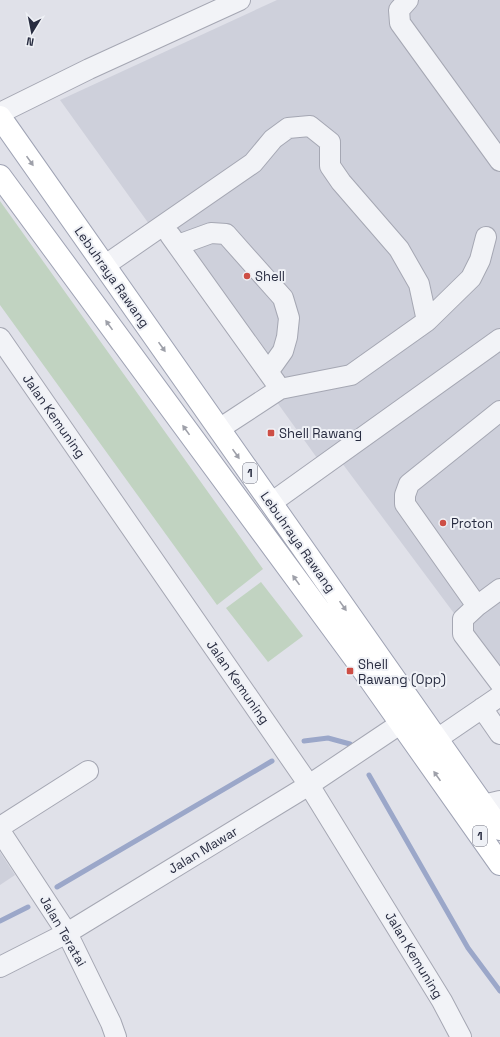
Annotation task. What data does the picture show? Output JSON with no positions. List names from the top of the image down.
{
  "streets": {
    "main road": ["Lebuhraya Rawang", "1"],
    "street": ["Jalan Kemuning", "Jalan Mawar", "Jalan Teratai"]
  },
  "crossings": [
    ["Lebuhraya Rawang", "Jalan Mawar"],
    ["Jalan Kemuning", "Jalan Mawar"],
    ["Jalan Mawar", "Jalan Teratai"]
  ],
  "places": {
    "other": ["Shell", "Proton"],
    "transit": ["Shell Rawang", "Shell Rawang (Opp)"]
  },
  "north": "bottom"
}
